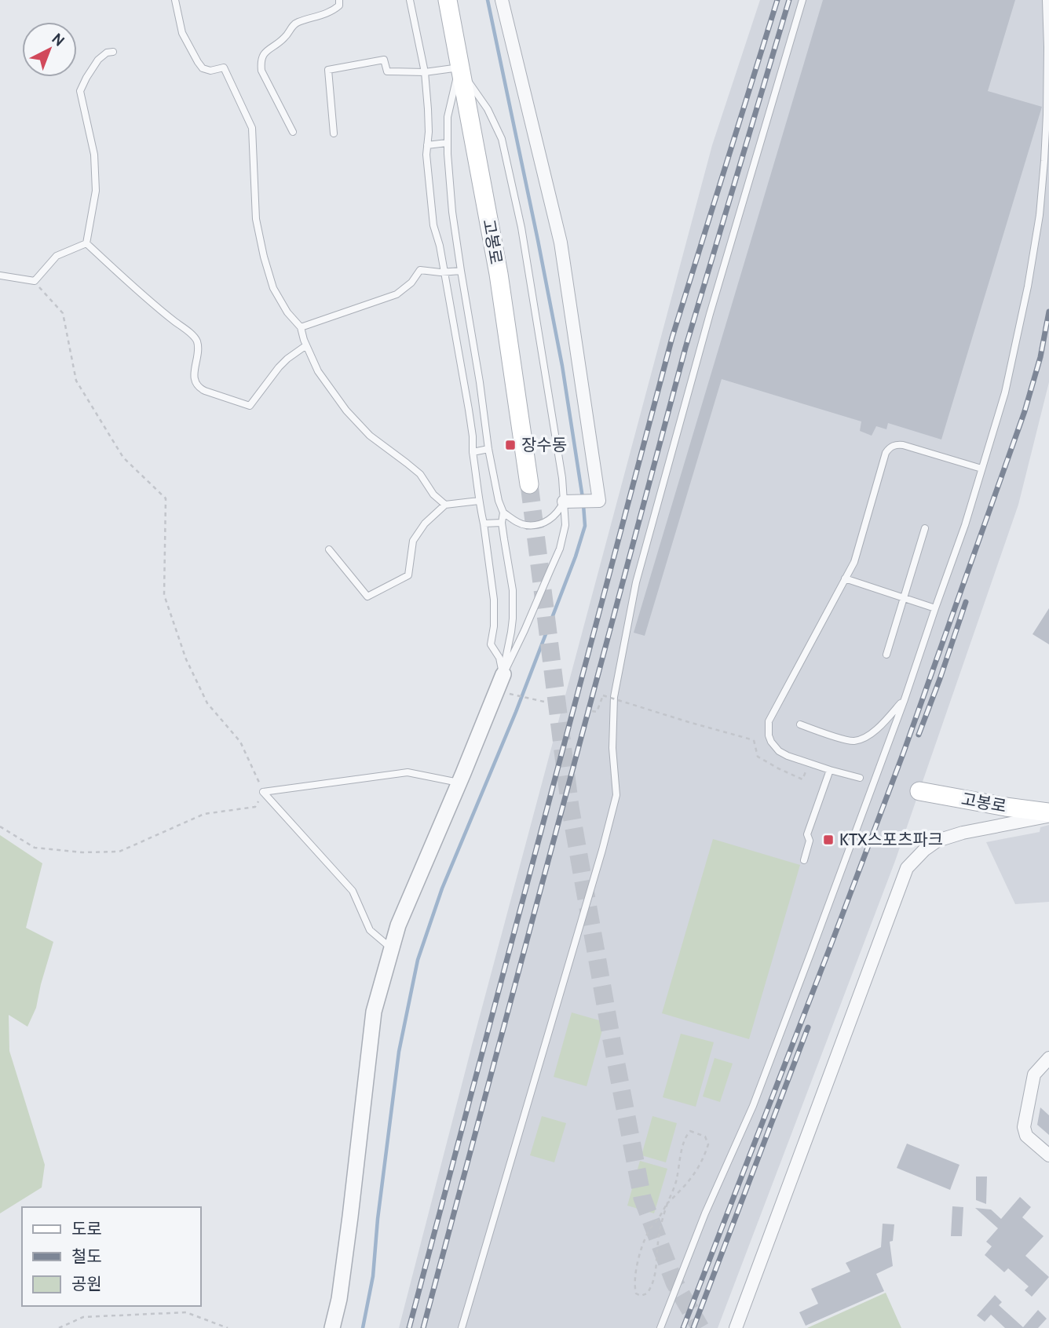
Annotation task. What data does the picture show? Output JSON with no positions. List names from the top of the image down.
{
  "streets": {
    "main road": ["고봉로"]
  },
  "places": {
    "transit": ["장수동", "KTX스포츠파크"]
  },
  "legend": ["도로", "철도", "공원"],
  "north": "top right"
}
